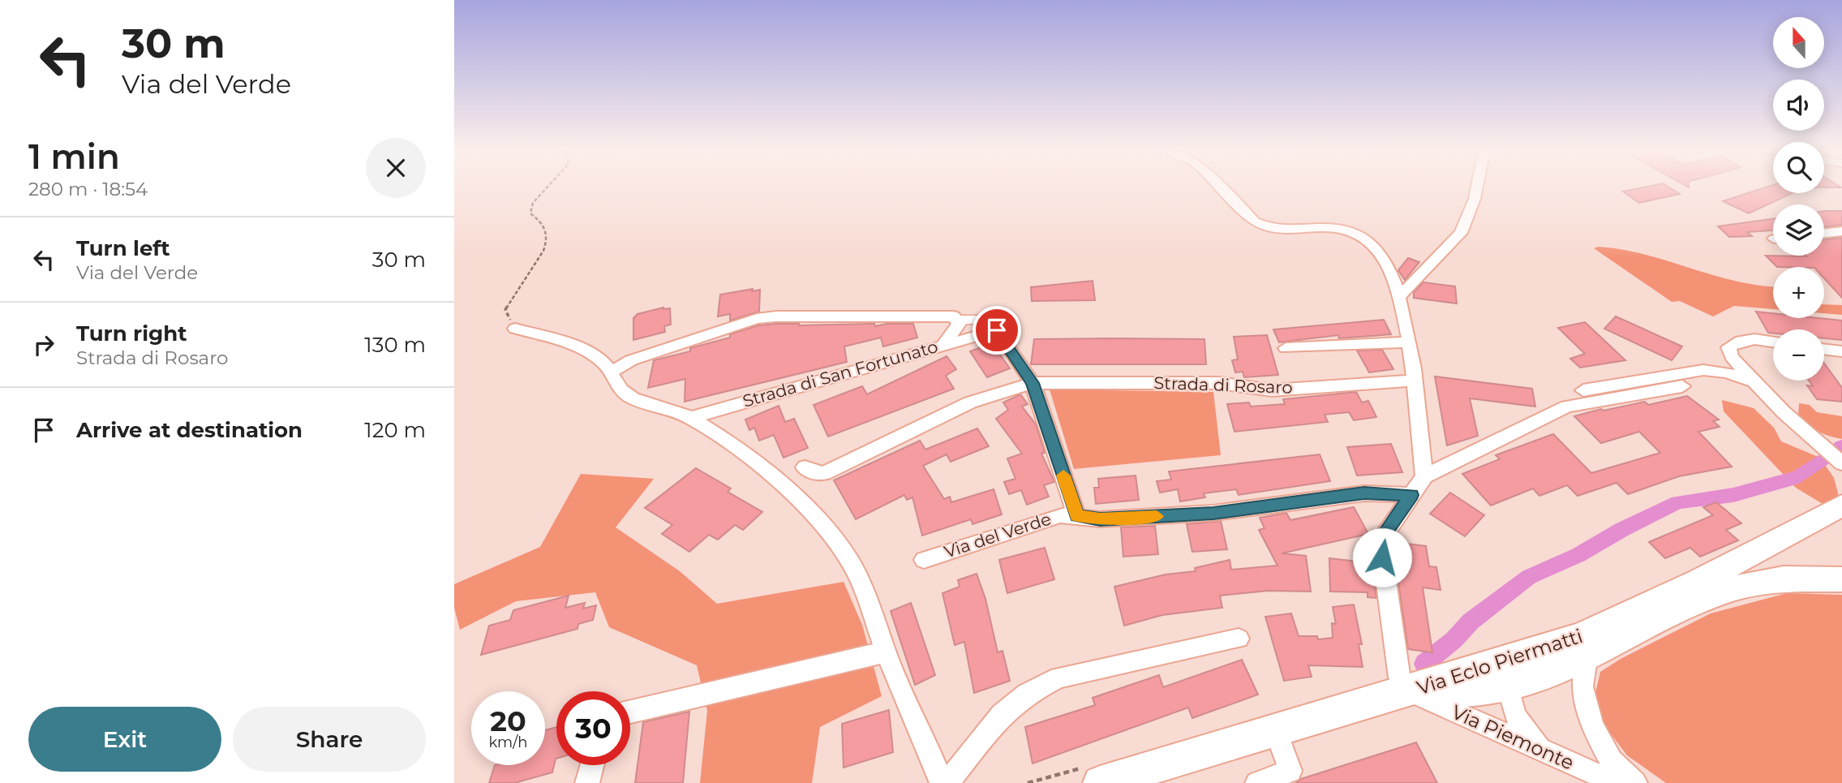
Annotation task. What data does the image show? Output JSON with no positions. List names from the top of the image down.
{
  "streets": {
    "main road": ["Via Eclo Piermatti"],
    "street": [
      "Strada di San Fortunato",
      "Strada di Rosaro",
      "Via del Verde",
      "Via Piemonte"
    ]
  },
  "crossings": [
    ["Via Eclo Piermatti", "Via Piemonte"]
  ],
  "north": "top",
  "page": {
    "turn": ["30 m", "Via del Verde"],
    "map_buttons": ["+", "−"],
    "heading": ["1 min", "280 m · 18:54"],
    "list": [
      {
        "name": "Turn left",
        "note": "Via del Verde",
        "value": "30 m"
      },
      {
        "name": "Turn right",
        "note": "Strada di Rosaro",
        "value": "130 m"
      },
      {
        "name": "Arrive at destination",
        "value": "120 m"
      }
    ],
    "speed": "20 km/h",
    "limit": "30",
    "buttons": ["Exit", "Share"]
  }
}
